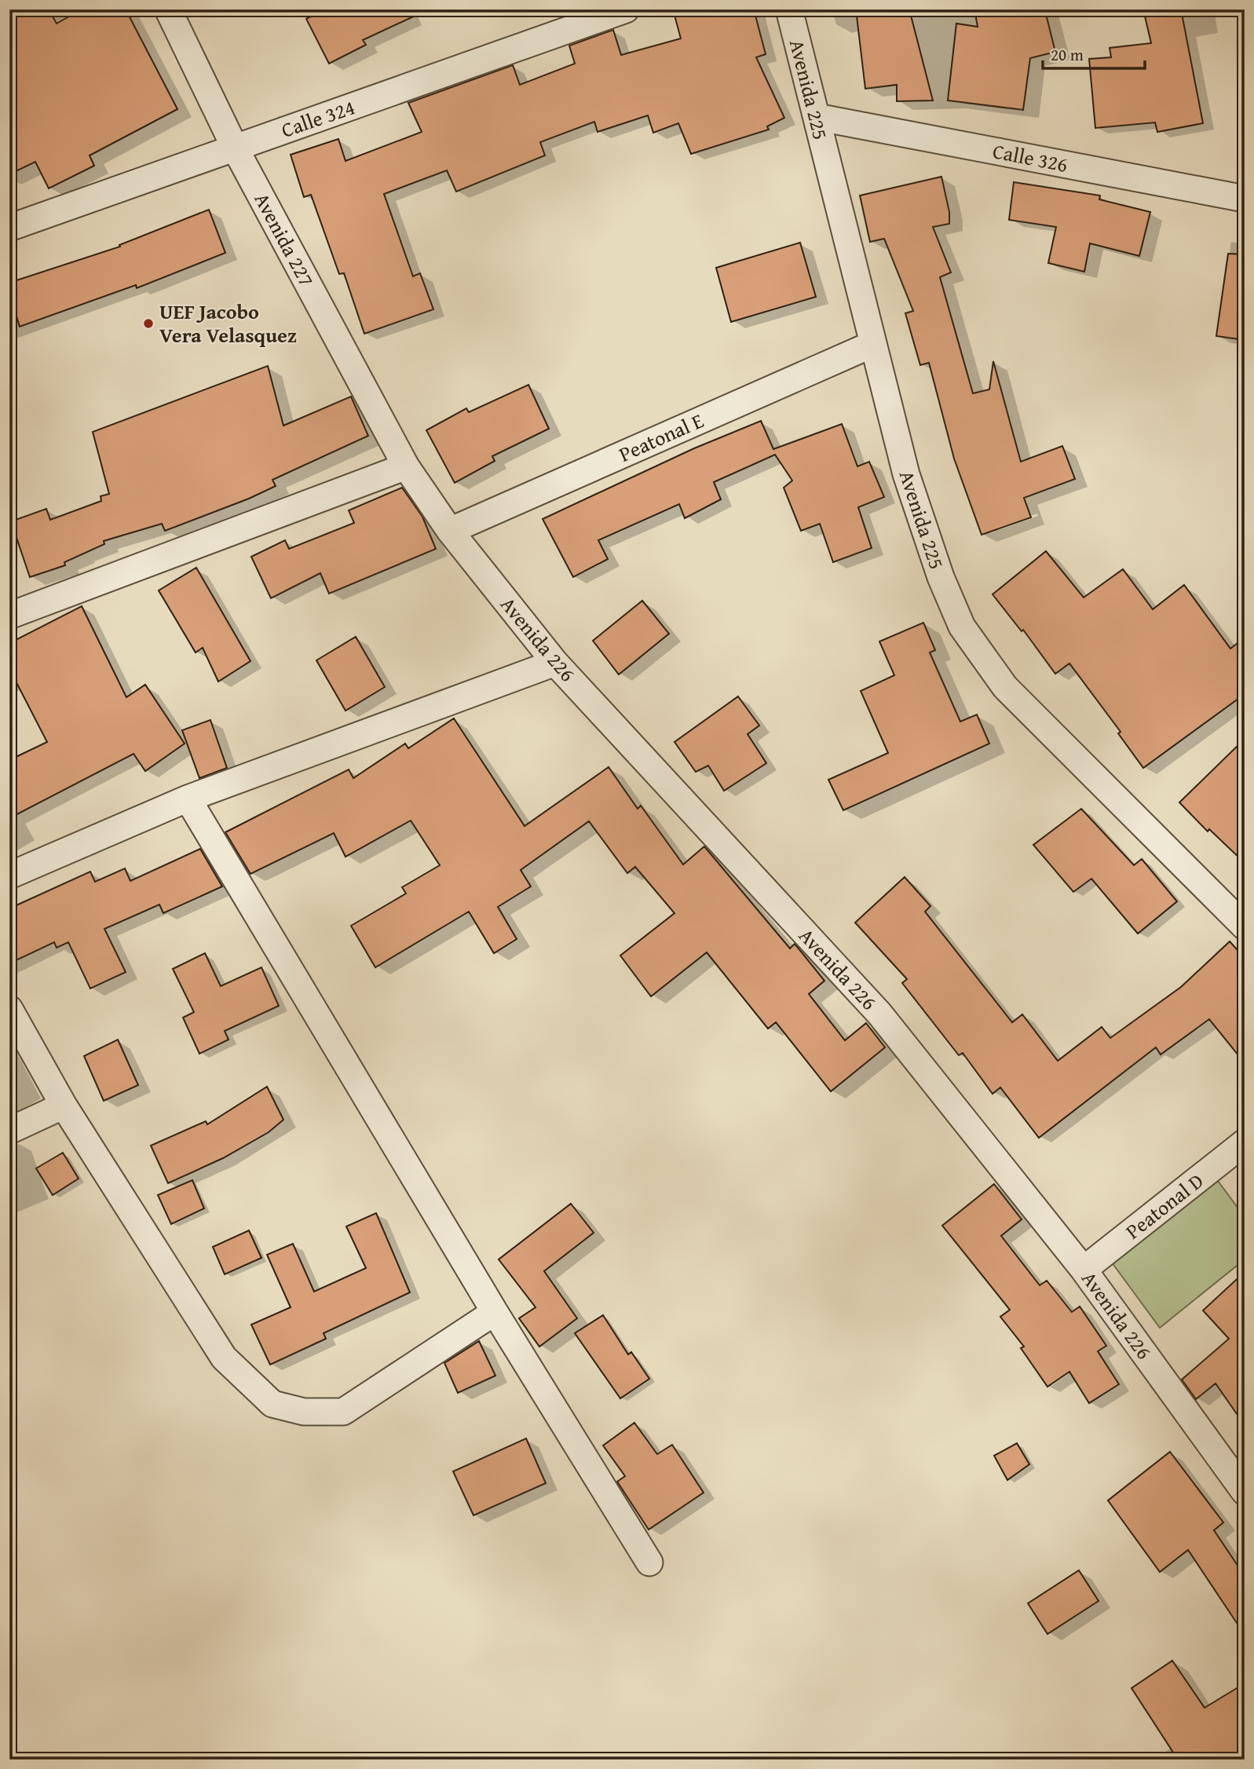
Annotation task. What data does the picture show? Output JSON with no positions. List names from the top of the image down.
{
  "streets": {
    "street": [
      "Avenida 225",
      "Calle 324",
      "Calle 326",
      "Avenida 227",
      "Peatonal E",
      "Avenida 226",
      "Peatonal D"
    ]
  },
  "crossings": [
    ["Avenida 225", "Calle 326"],
    ["Avenida 225", "Peatonal E"],
    ["Calle 324", "Avenida 227"],
    ["Avenida 227", "Avenida 226"],
    ["Peatonal E", "Avenida 226"],
    ["Avenida 226", "Peatonal D"]
  ],
  "places": ["UEF Jacobo Vera Velasquez"],
  "scale_bar": "20 m"
}
